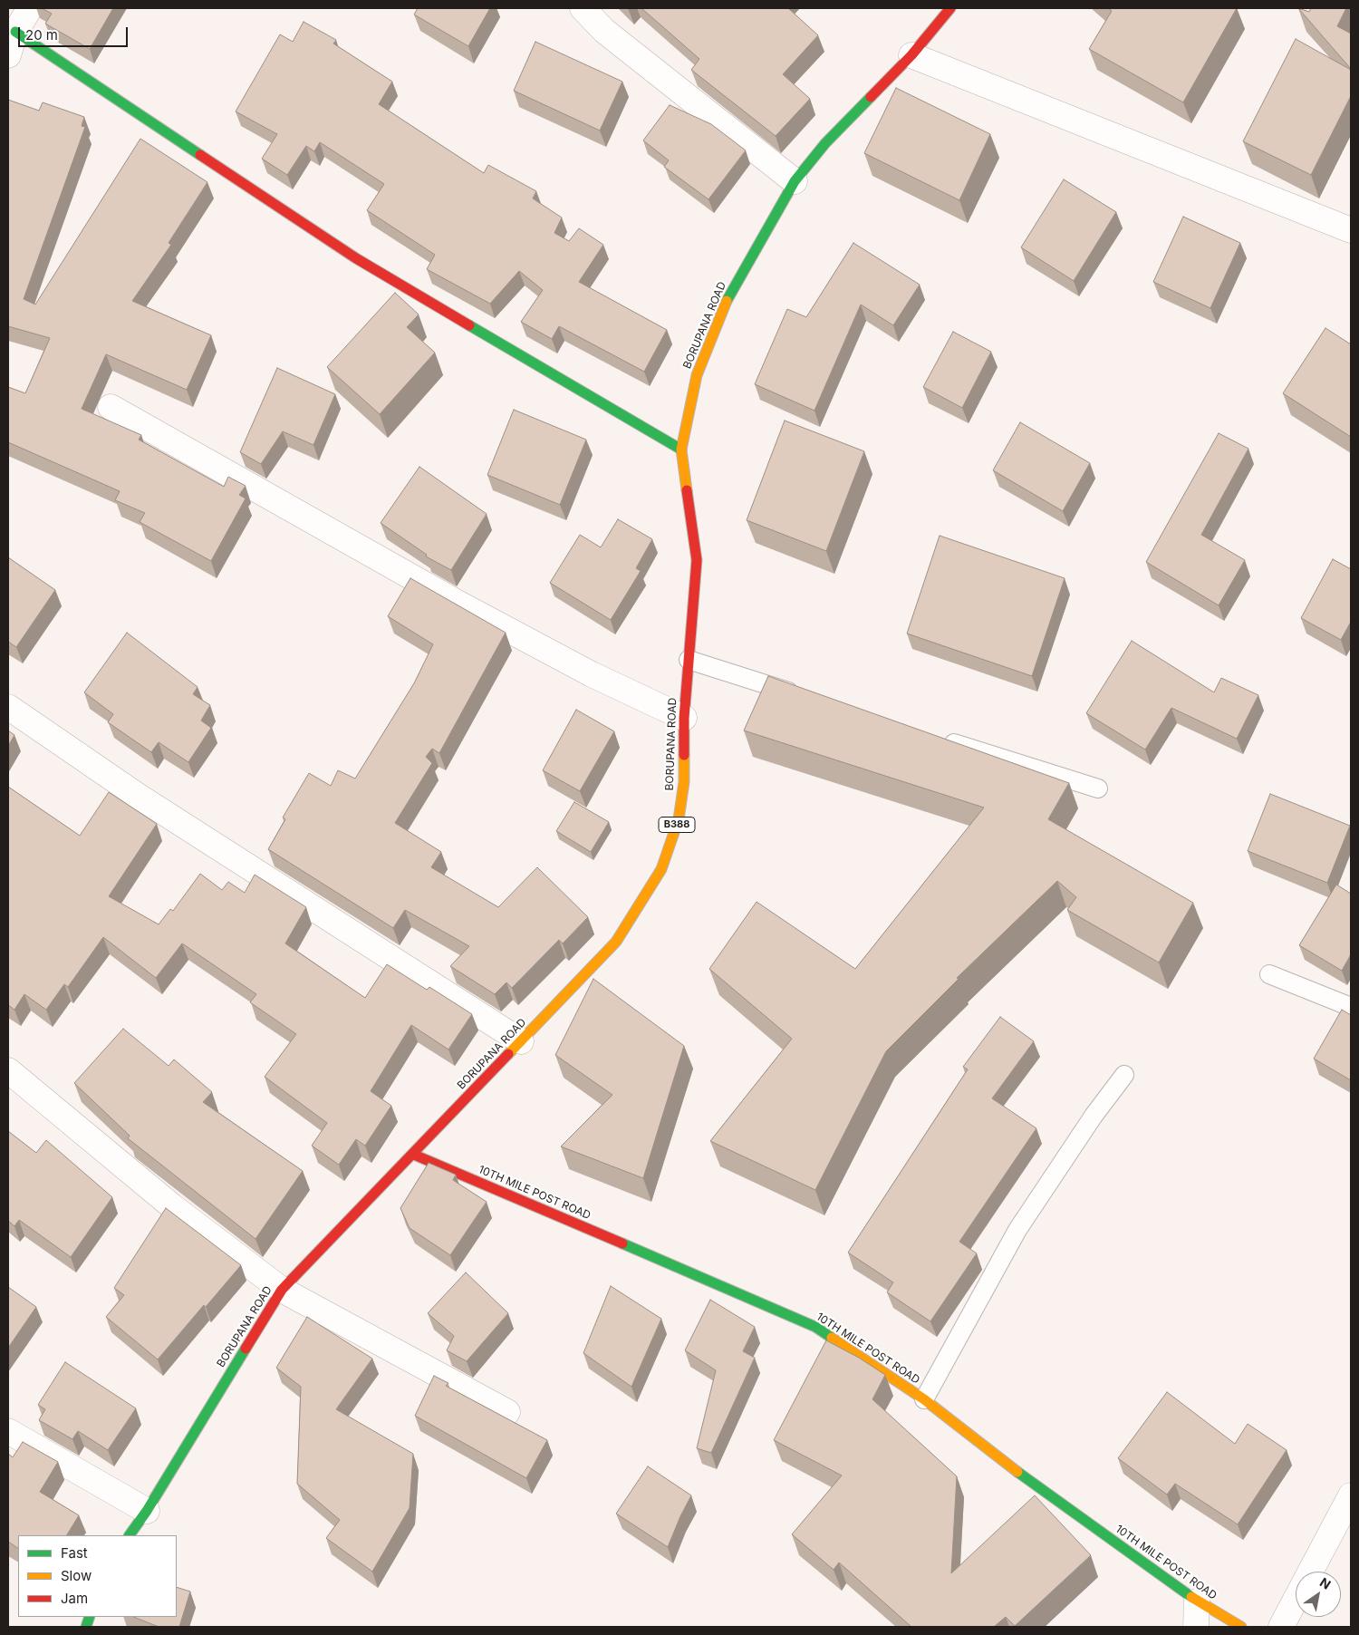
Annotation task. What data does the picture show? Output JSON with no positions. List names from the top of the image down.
{
  "streets": {
    "main road": ["BORUPANA ROAD", "B388", "10TH MILE POST ROAD"]
  },
  "crossings": [
    ["BORUPANA ROAD", "10TH MILE POST ROAD"]
  ],
  "legend": ["Fast", "Slow", "Jam"],
  "scale_bar": "20 m",
  "north": "top right"
}
